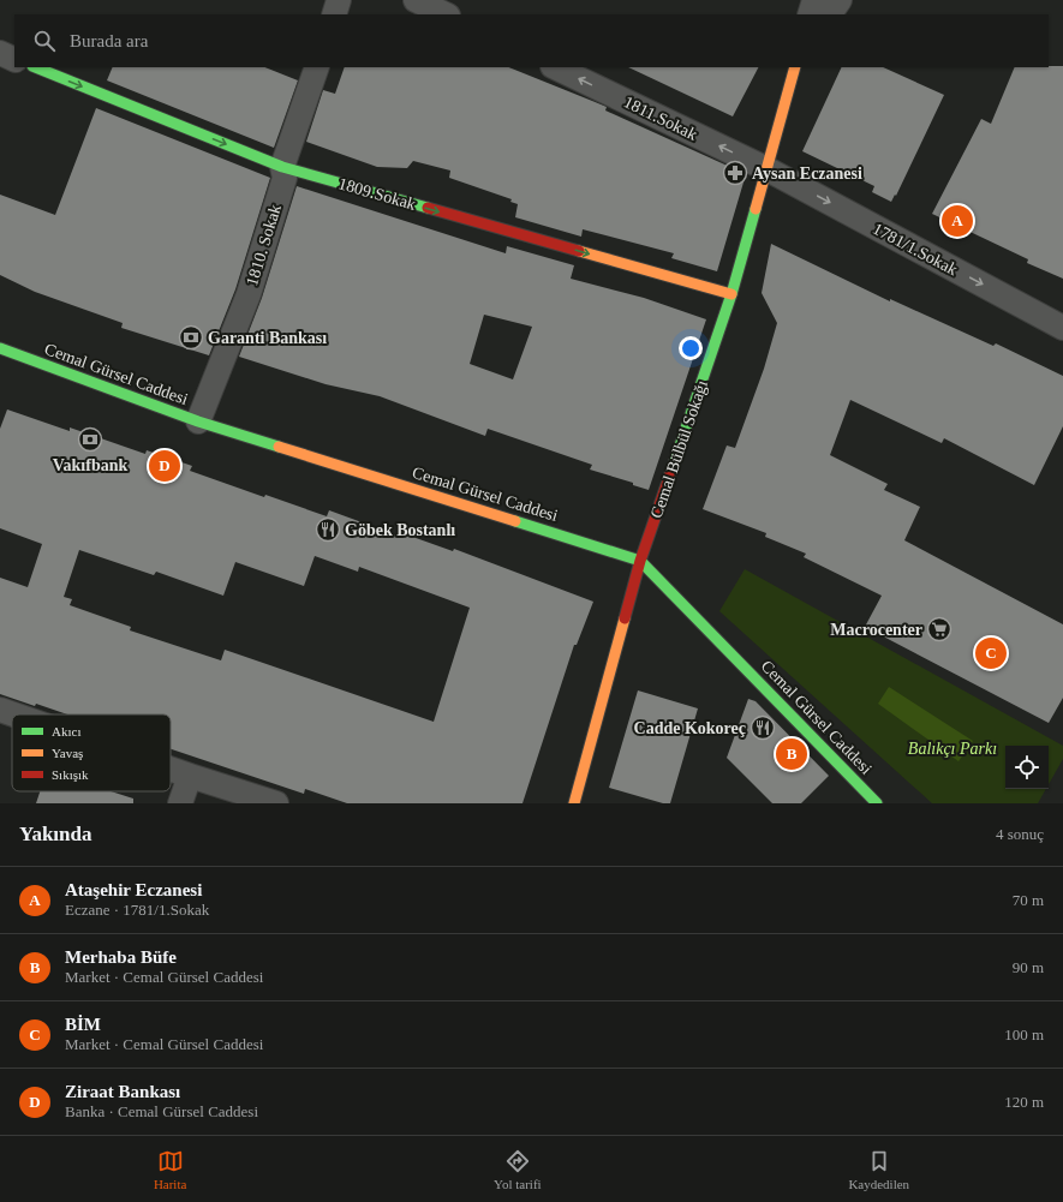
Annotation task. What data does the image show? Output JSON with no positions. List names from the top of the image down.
{
  "streets": {
    "street": [
      "1811.Sokak",
      "1809.Sokak",
      "1810. Sokak",
      "1781/1.Sokak",
      "Cemal Gürsel Caddesi",
      "Cemal Bülbül Sokağı"
    ]
  },
  "crossings": [
    ["1811.Sokak", "1781/1.Sokak"],
    ["1811.Sokak", "Cemal Bülbül Sokağı"],
    ["1809.Sokak", "1810. Sokak"],
    ["1809.Sokak", "Cemal Bülbül Sokağı"],
    ["1810. Sokak", "Cemal Gürsel Caddesi"],
    ["1781/1.Sokak", "Cemal Bülbül Sokağı"],
    ["Cemal Gürsel Caddesi", "Cemal Bülbül Sokağı"]
  ],
  "one_way": ["1811.Sokak", "1809.Sokak", "1781/1.Sokak"],
  "parks": ["Balıkçı Parkı"],
  "places": {
    "pharmacy": ["Aysan Eczanesi"],
    "bank": ["Garanti Bankası", "Vakıfbank"],
    "restaurant": ["Göbek Bostanlı", "Cadde Kokoreç"],
    "supermarket": ["Macrocenter"]
  },
  "legend": ["Akıcı", "Yavaş", "Sıkışık"],
  "page": {
    "search": "Burada ara",
    "pins": [
      "A",
      "D",
      "C",
      "B"
    ],
    "heading": ["Yakında", "4 sonuç"],
    "list": [
      {
        "mark": "A",
        "name": "Ataşehir Eczanesi",
        "note": "Eczane · 1781/1.Sokak",
        "value": "70 m"
      },
      {
        "mark": "B",
        "name": "Merhaba Büfe",
        "note": "Market · Cemal Gürsel Caddesi",
        "value": "90 m"
      },
      {
        "mark": "C",
        "name": "BİM",
        "note": "Market · Cemal Gürsel Caddesi",
        "value": "100 m"
      },
      {
        "mark": "D",
        "name": "Ziraat Bankası",
        "note": "Banka · Cemal Gürsel Caddesi",
        "value": "120 m"
      }
    ],
    "nav": ["Harita", "Yol tarifi", "Kaydedilen"]
  }
}
